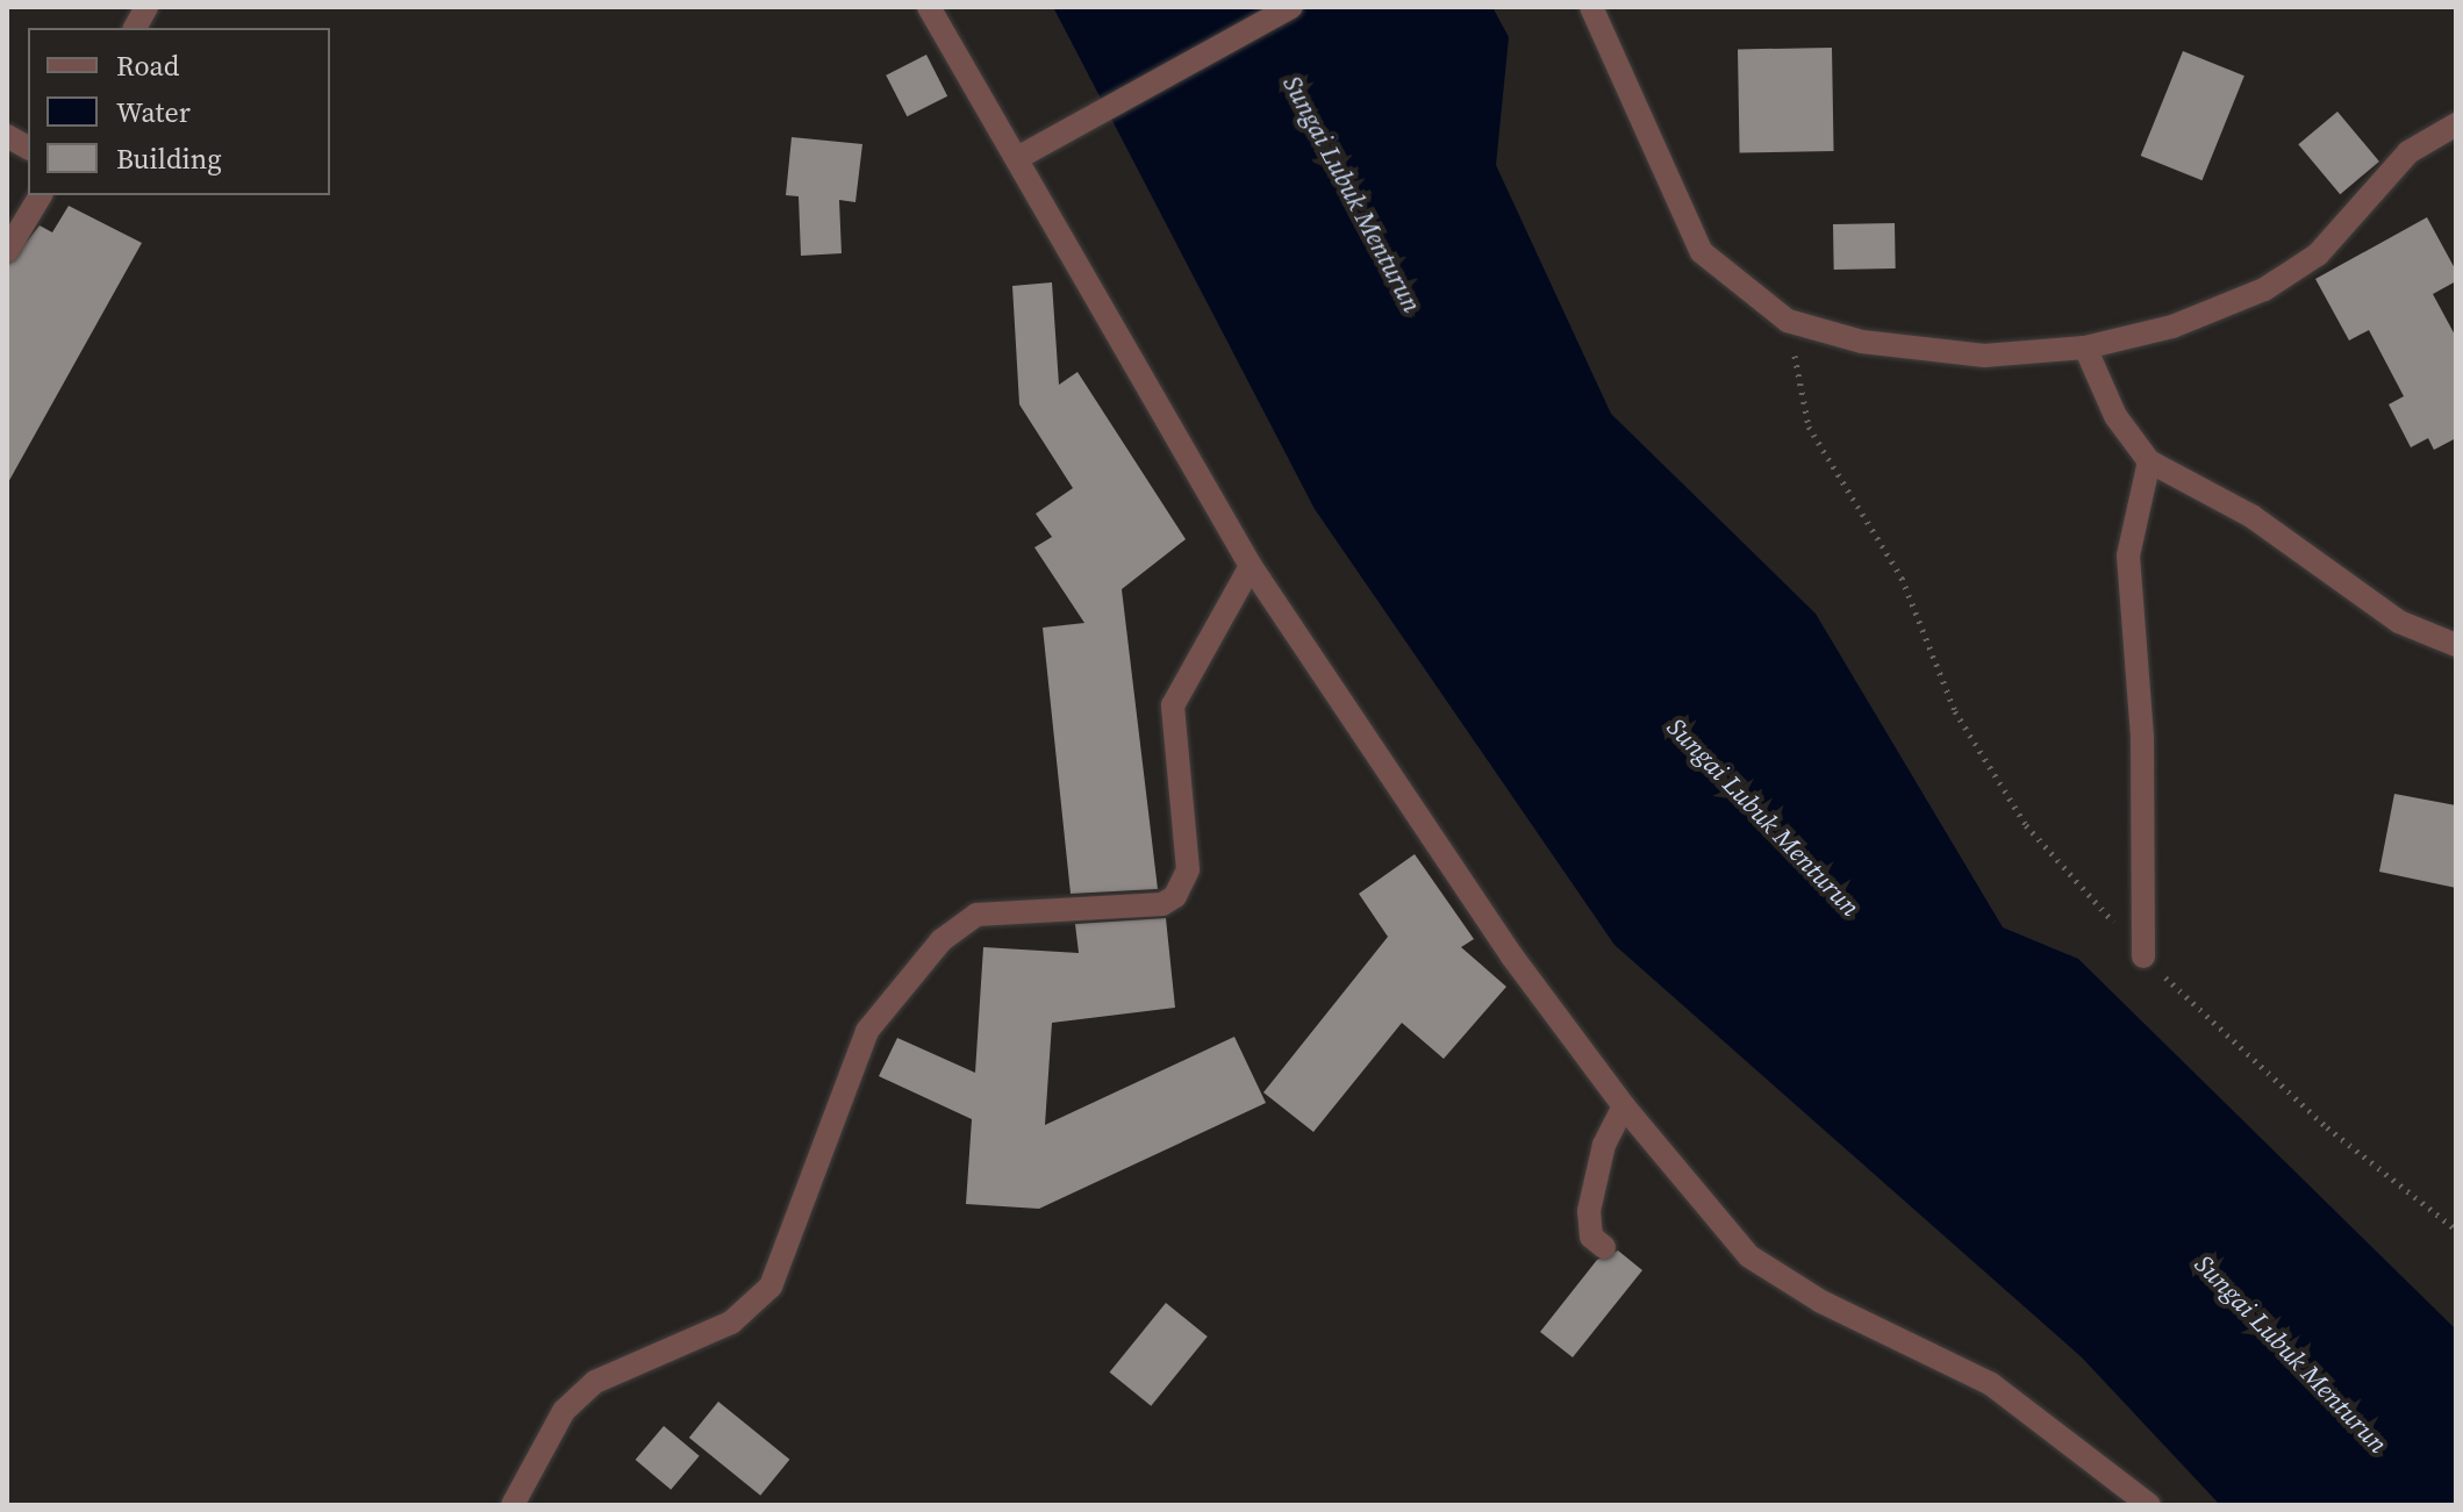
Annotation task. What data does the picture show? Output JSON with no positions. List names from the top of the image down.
{
  "water": ["Sungai Lubuk Menturun"],
  "legend": ["Road", "Water", "Building"]
}
